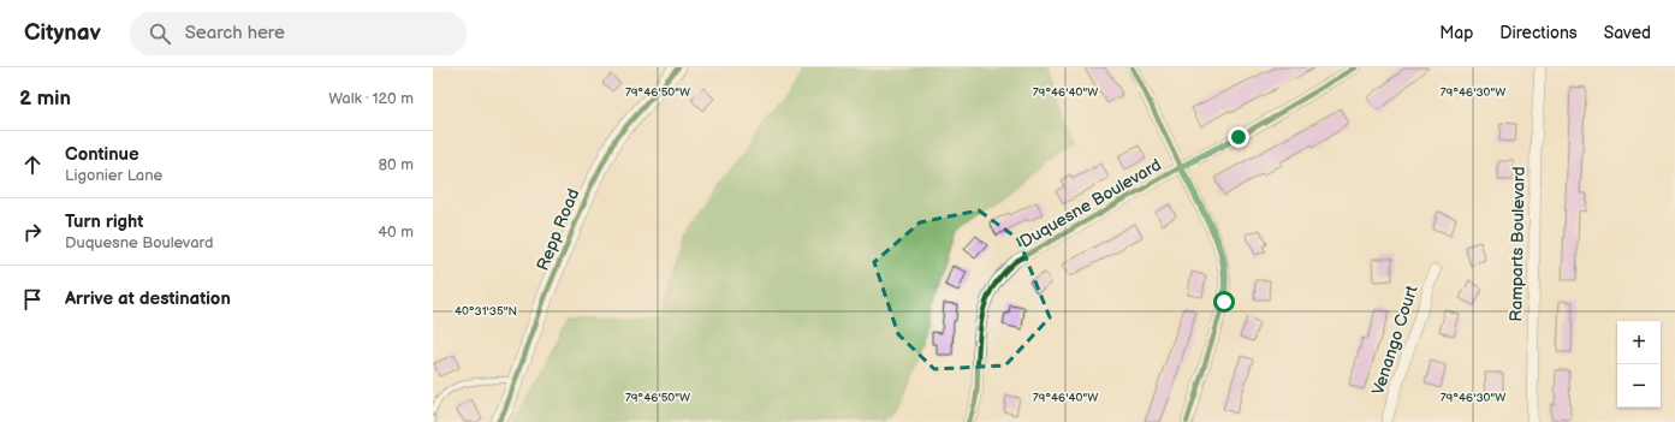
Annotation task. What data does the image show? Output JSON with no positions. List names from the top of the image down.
{
  "streets": {
    "street": [
      "Duquesne Boulevard",
      "Repp Road",
      "Ramparts Boulevard",
      "Venango Court"
    ]
  },
  "page": {
    "header": "Citynav",
    "search": "Search here",
    "nav": ["Map", "Directions", "Saved"],
    "heading": ["2 min", "Walk · 120 m"],
    "list": [
      ["Continue", "Ligonier Lane", "80 m"],
      ["Turn right", "Duquesne Boulevard", "40 m"],
      "Arrive at destination"
    ],
    "map_buttons": ["+", "−"]
  },
  "coordinates": [
    "79°46'50\"W",
    "79°46'40\"W",
    "79°46'30\"W",
    "40°31'35\"N"
  ]
}
